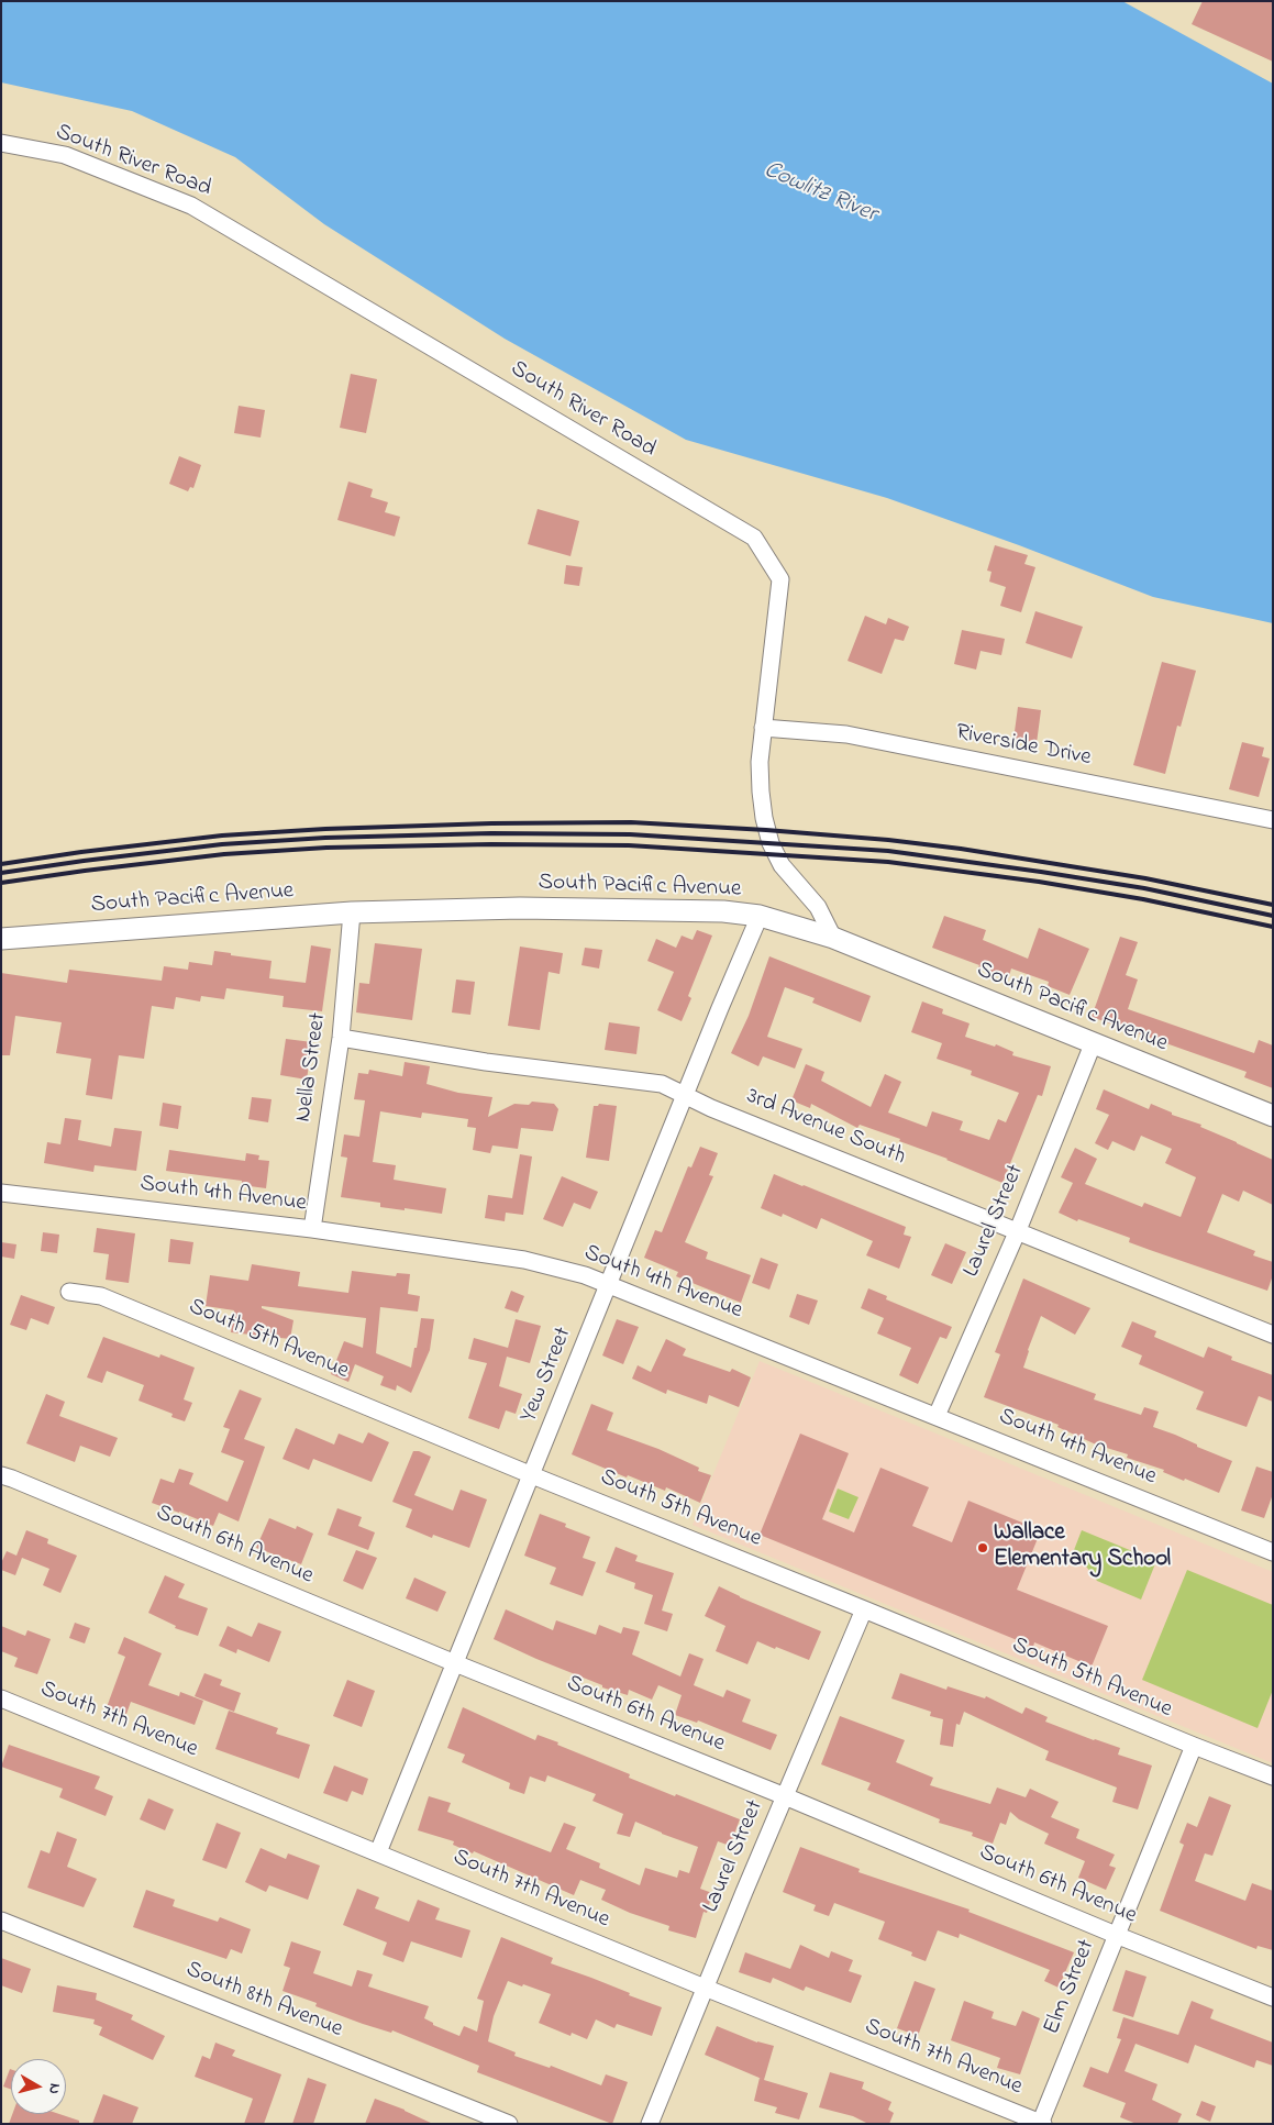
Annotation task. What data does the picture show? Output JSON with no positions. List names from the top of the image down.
{
  "streets": {
    "street": [
      "South River Road",
      "Riverside Drive",
      "South Pacific Avenue",
      "Nella Street",
      "3rd Avenue South",
      "South 4th Avenue",
      "Laurel Street",
      "South 5th Avenue",
      "Yew Street",
      "South 6th Avenue",
      "South 7th Avenue",
      "Elm Street",
      "South 8th Avenue"
    ]
  },
  "crossings": [
    ["South River Road", "Riverside Drive"],
    ["South River Road", "South Pacific Avenue"],
    ["South Pacific Avenue", "Nella Street"],
    ["South Pacific Avenue", "Laurel Street"],
    ["South Pacific Avenue", "Yew Street"],
    ["Nella Street", "3rd Avenue South"],
    ["Nella Street", "South 4th Avenue"],
    ["3rd Avenue South", "Laurel Street"],
    ["3rd Avenue South", "Yew Street"],
    ["South 4th Avenue", "Laurel Street"],
    ["South 4th Avenue", "Yew Street"],
    ["Laurel Street", "South 5th Avenue"],
    ["Laurel Street", "South 6th Avenue"],
    ["Laurel Street", "South 7th Avenue"],
    ["South 5th Avenue", "Yew Street"],
    ["South 5th Avenue", "Elm Street"],
    ["Yew Street", "South 6th Avenue"],
    ["Yew Street", "South 7th Avenue"],
    ["South 6th Avenue", "Elm Street"],
    ["South 7th Avenue", "Elm Street"]
  ],
  "water": ["Cowlitz River"],
  "places": ["Wallace Elementary School"],
  "north": "right"
}
